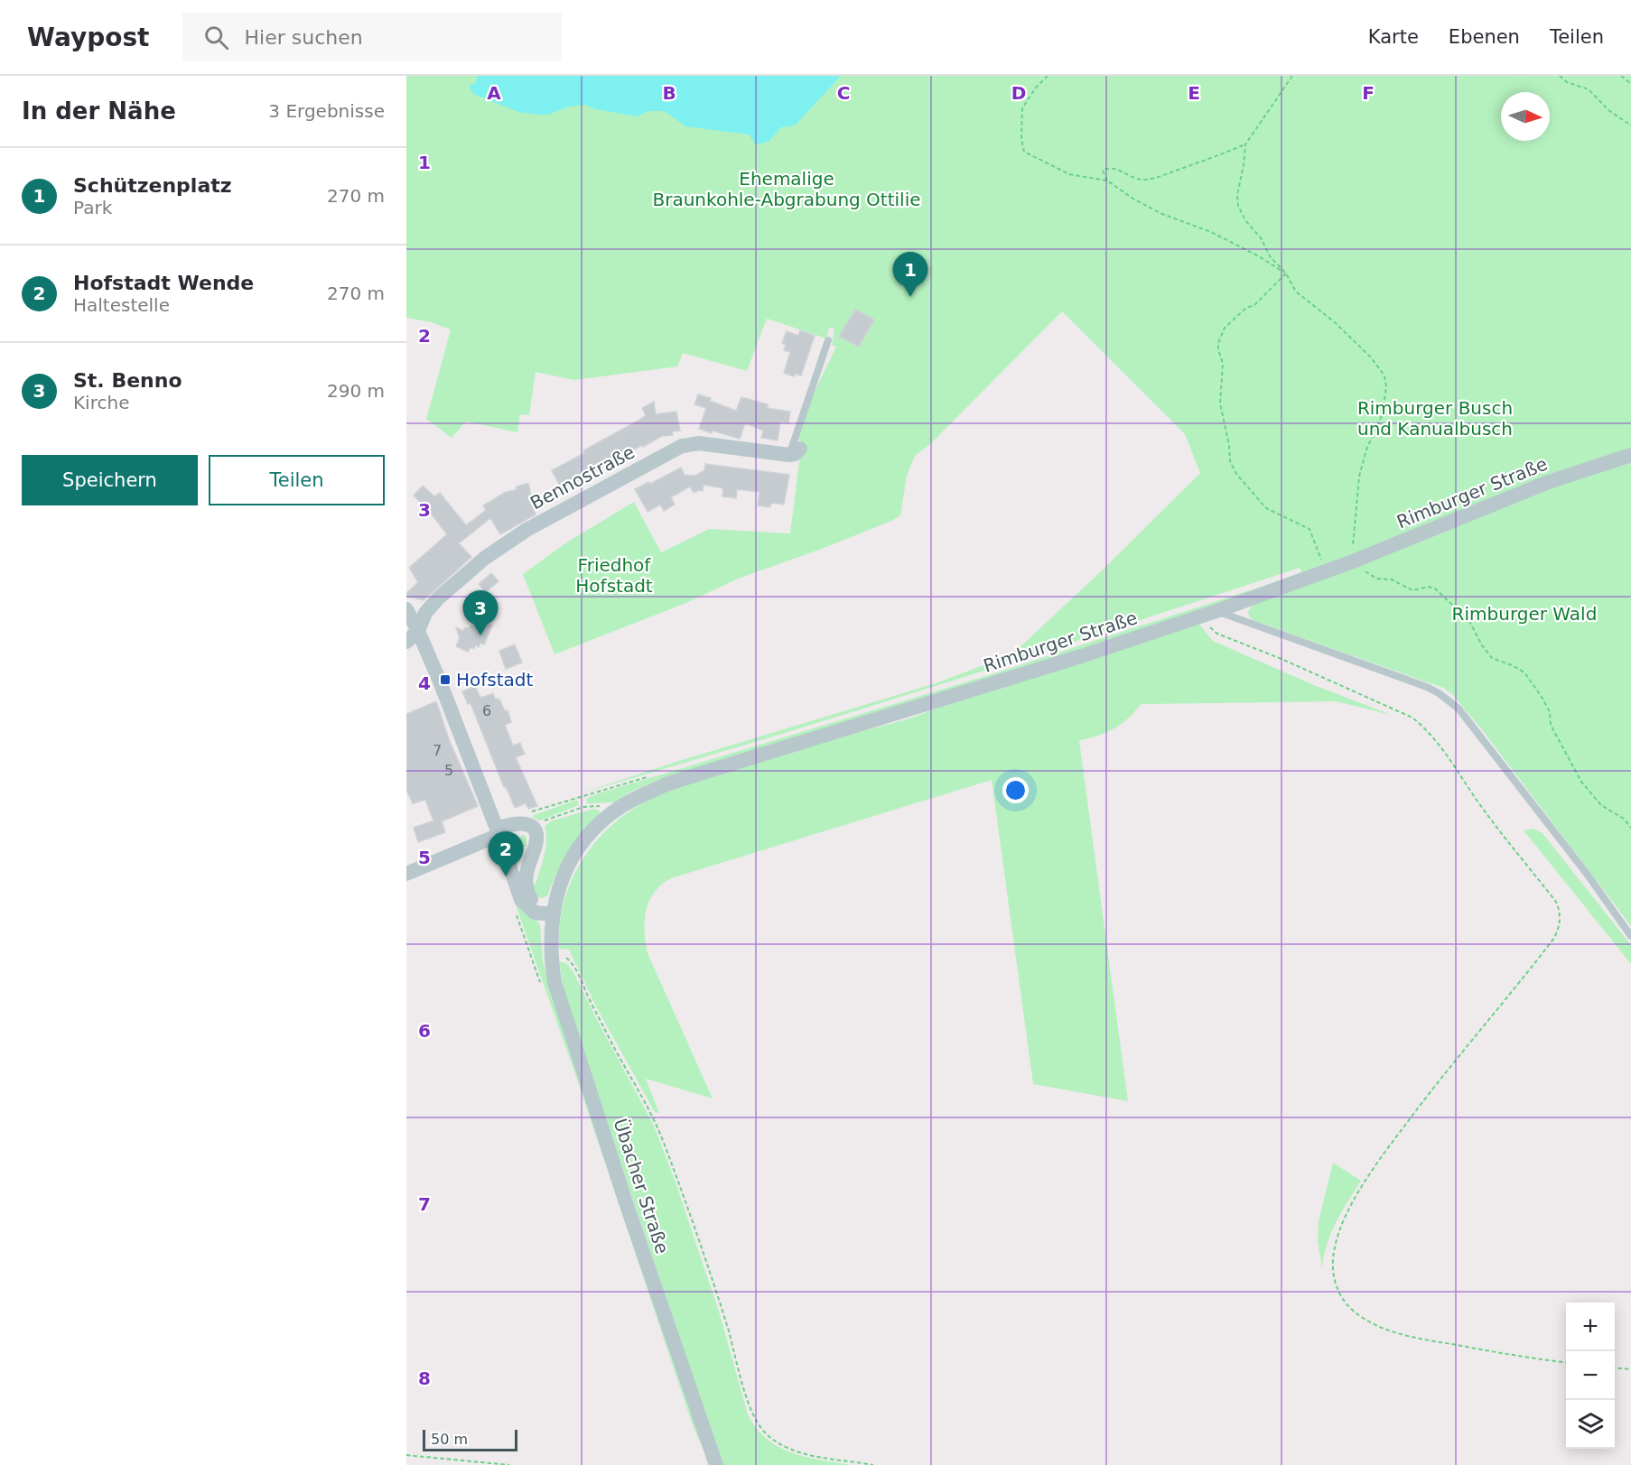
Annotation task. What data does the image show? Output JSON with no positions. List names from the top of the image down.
{
  "streets": {
    "street": ["Bennostraße", "Rimburger Straße", "Übacher Straße"]
  },
  "crossings": [
    ["Rimburger Straße", "Übacher Straße"]
  ],
  "parks": [
    "Ehemalige Braunkohle-Abgrabung Ottilie",
    "Rimburger Busch und Kanualbusch",
    "Friedhof Hofstadt",
    "Rimburger Wald"
  ],
  "places": {
    "transit": ["Hofstadt"]
  },
  "house_numbers": ["6", "7", "5"],
  "scale_bar": "50 m",
  "north": "right",
  "page": {
    "header": "Waypost",
    "search": "Hier suchen",
    "nav": ["Karte", "Ebenen", "Teilen"],
    "heading": ["In der Nähe", "3 Ergebnisse"],
    "list": [
      {
        "mark": "1",
        "name": "Schützenplatz",
        "note": "Park",
        "value": "270 m"
      },
      {
        "mark": "2",
        "name": "Hofstadt Wende",
        "note": "Haltestelle",
        "value": "270 m"
      },
      {
        "mark": "3",
        "name": "St. Benno",
        "note": "Kirche",
        "value": "290 m"
      }
    ],
    "pins": ["1", "3", "2"],
    "buttons": ["Speichern", "Teilen"],
    "map_buttons": ["+", "−"],
    "scale": "50 m"
  },
  "grid": {
    "columns": [
      "A",
      "B",
      "C",
      "D",
      "E",
      "F"
    ],
    "rows": [
      "1",
      "2",
      "3",
      "4",
      "5",
      "6",
      "7",
      "8"
    ]
  }
}
